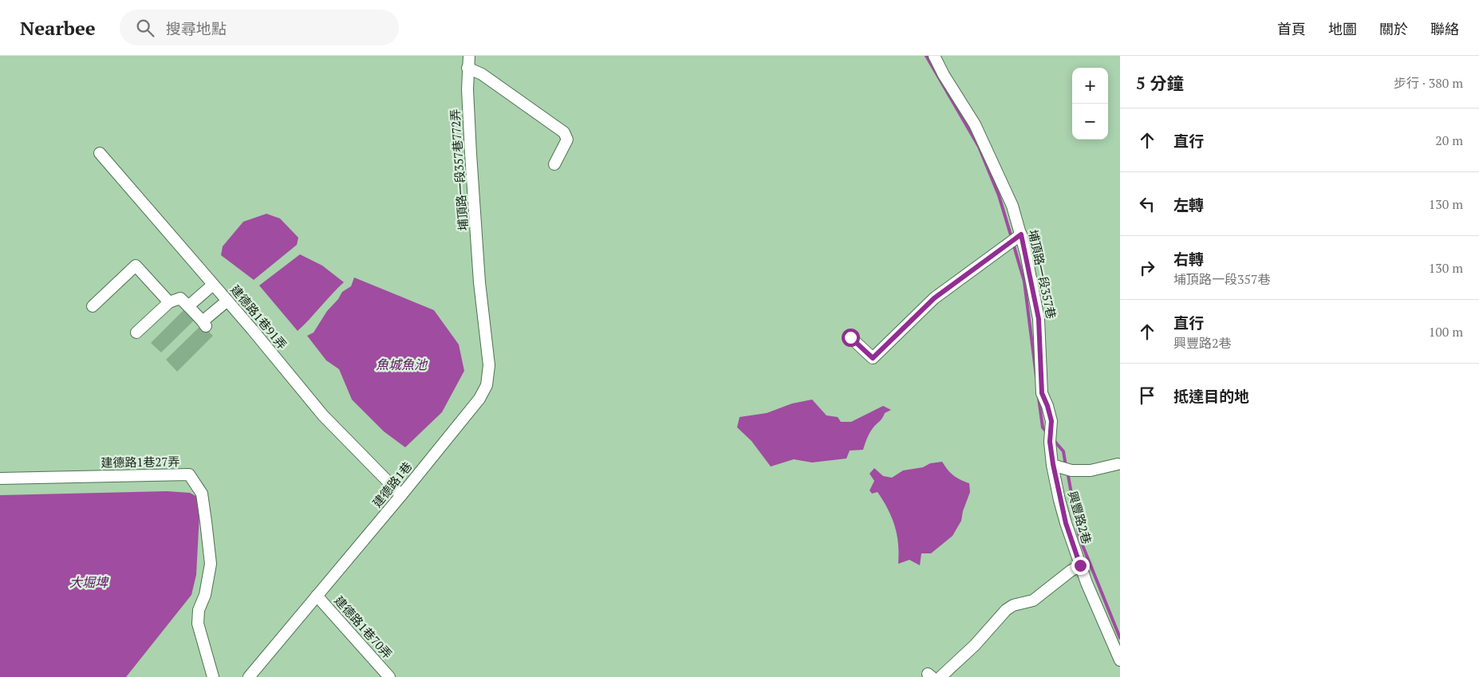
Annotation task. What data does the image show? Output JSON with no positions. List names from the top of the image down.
{
  "streets": {
    "street": [
      "埔頂路一段357巷772弄",
      "埔頂路一段357巷",
      "建德路1巷91弄",
      "建德路1巷27弄",
      "建德路1巷",
      "興豐路2巷",
      "建德路1巷70弄"
    ]
  },
  "crossings": [
    ["埔頂路一段357巷772弄", "建德路1巷"],
    ["埔頂路一段357巷", "興豐路2巷"],
    ["建德路1巷91弄", "建德路1巷"],
    ["建德路1巷", "建德路1巷70弄"]
  ],
  "water": ["魚城魚池", "大堀埤"],
  "page": {
    "header": "Nearbee",
    "search": "搜尋地點",
    "nav": [
      "首頁",
      "地圖",
      "關於",
      "聯絡"
    ],
    "heading": ["5 分鐘", "步行 · 380 m"],
    "map_buttons": ["+", "−"],
    "list": [
      ["直行", "20 m"],
      ["左轉", "130 m"],
      ["右轉", "埔頂路一段357巷", "130 m"],
      ["直行", "興豐路2巷", "100 m"],
      "抵達目的地"
    ]
  }
}
